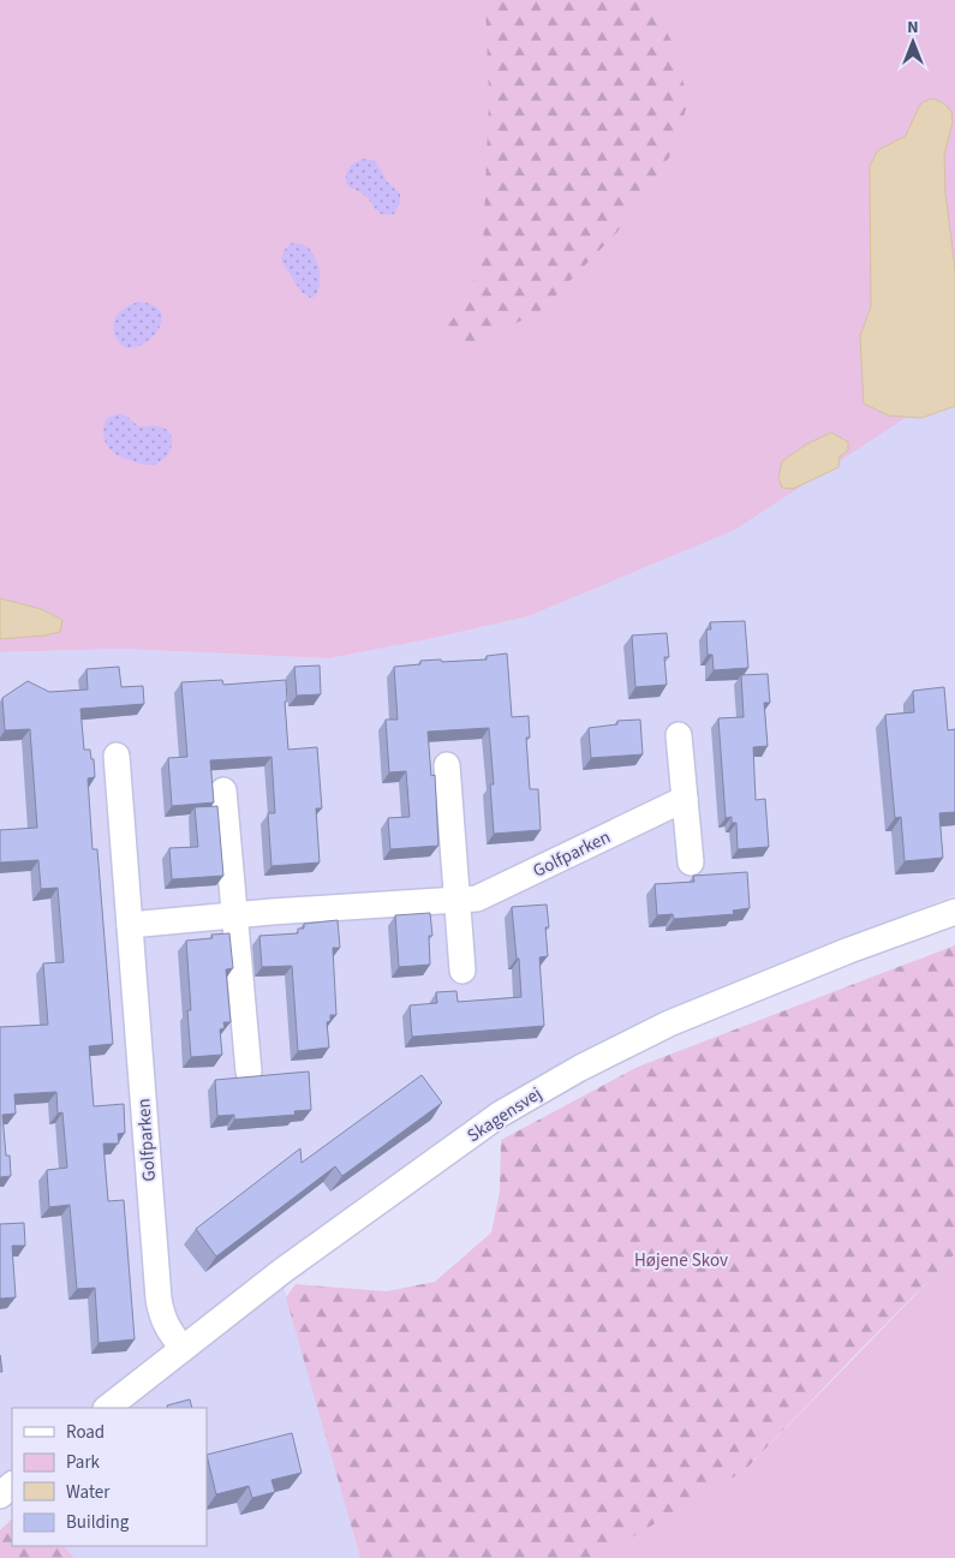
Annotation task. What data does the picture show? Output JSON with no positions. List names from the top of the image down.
{
  "streets": {
    "street": ["Golfparken", "Skagensvej"]
  },
  "crossings": [
    ["Golfparken", "Skagensvej"]
  ],
  "parks": ["Højene Skov"],
  "legend": [
    "Road",
    "Park",
    "Water",
    "Building"
  ],
  "north": "top"
}
